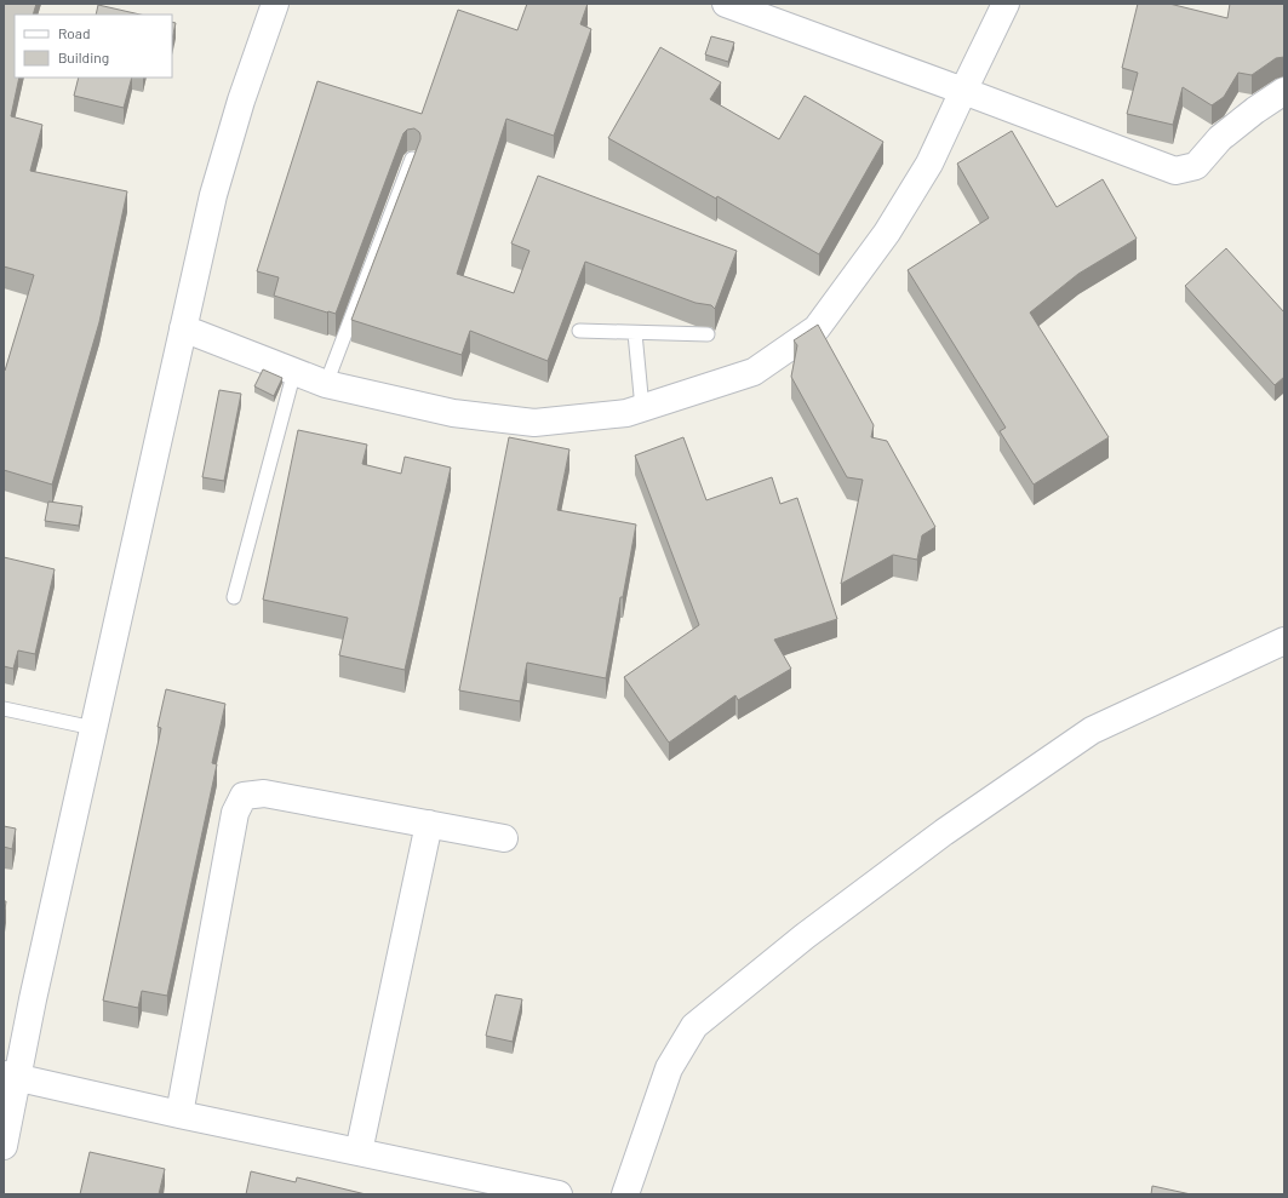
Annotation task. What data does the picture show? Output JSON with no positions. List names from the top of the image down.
{
  "legend": ["Road", "Building"]
}
